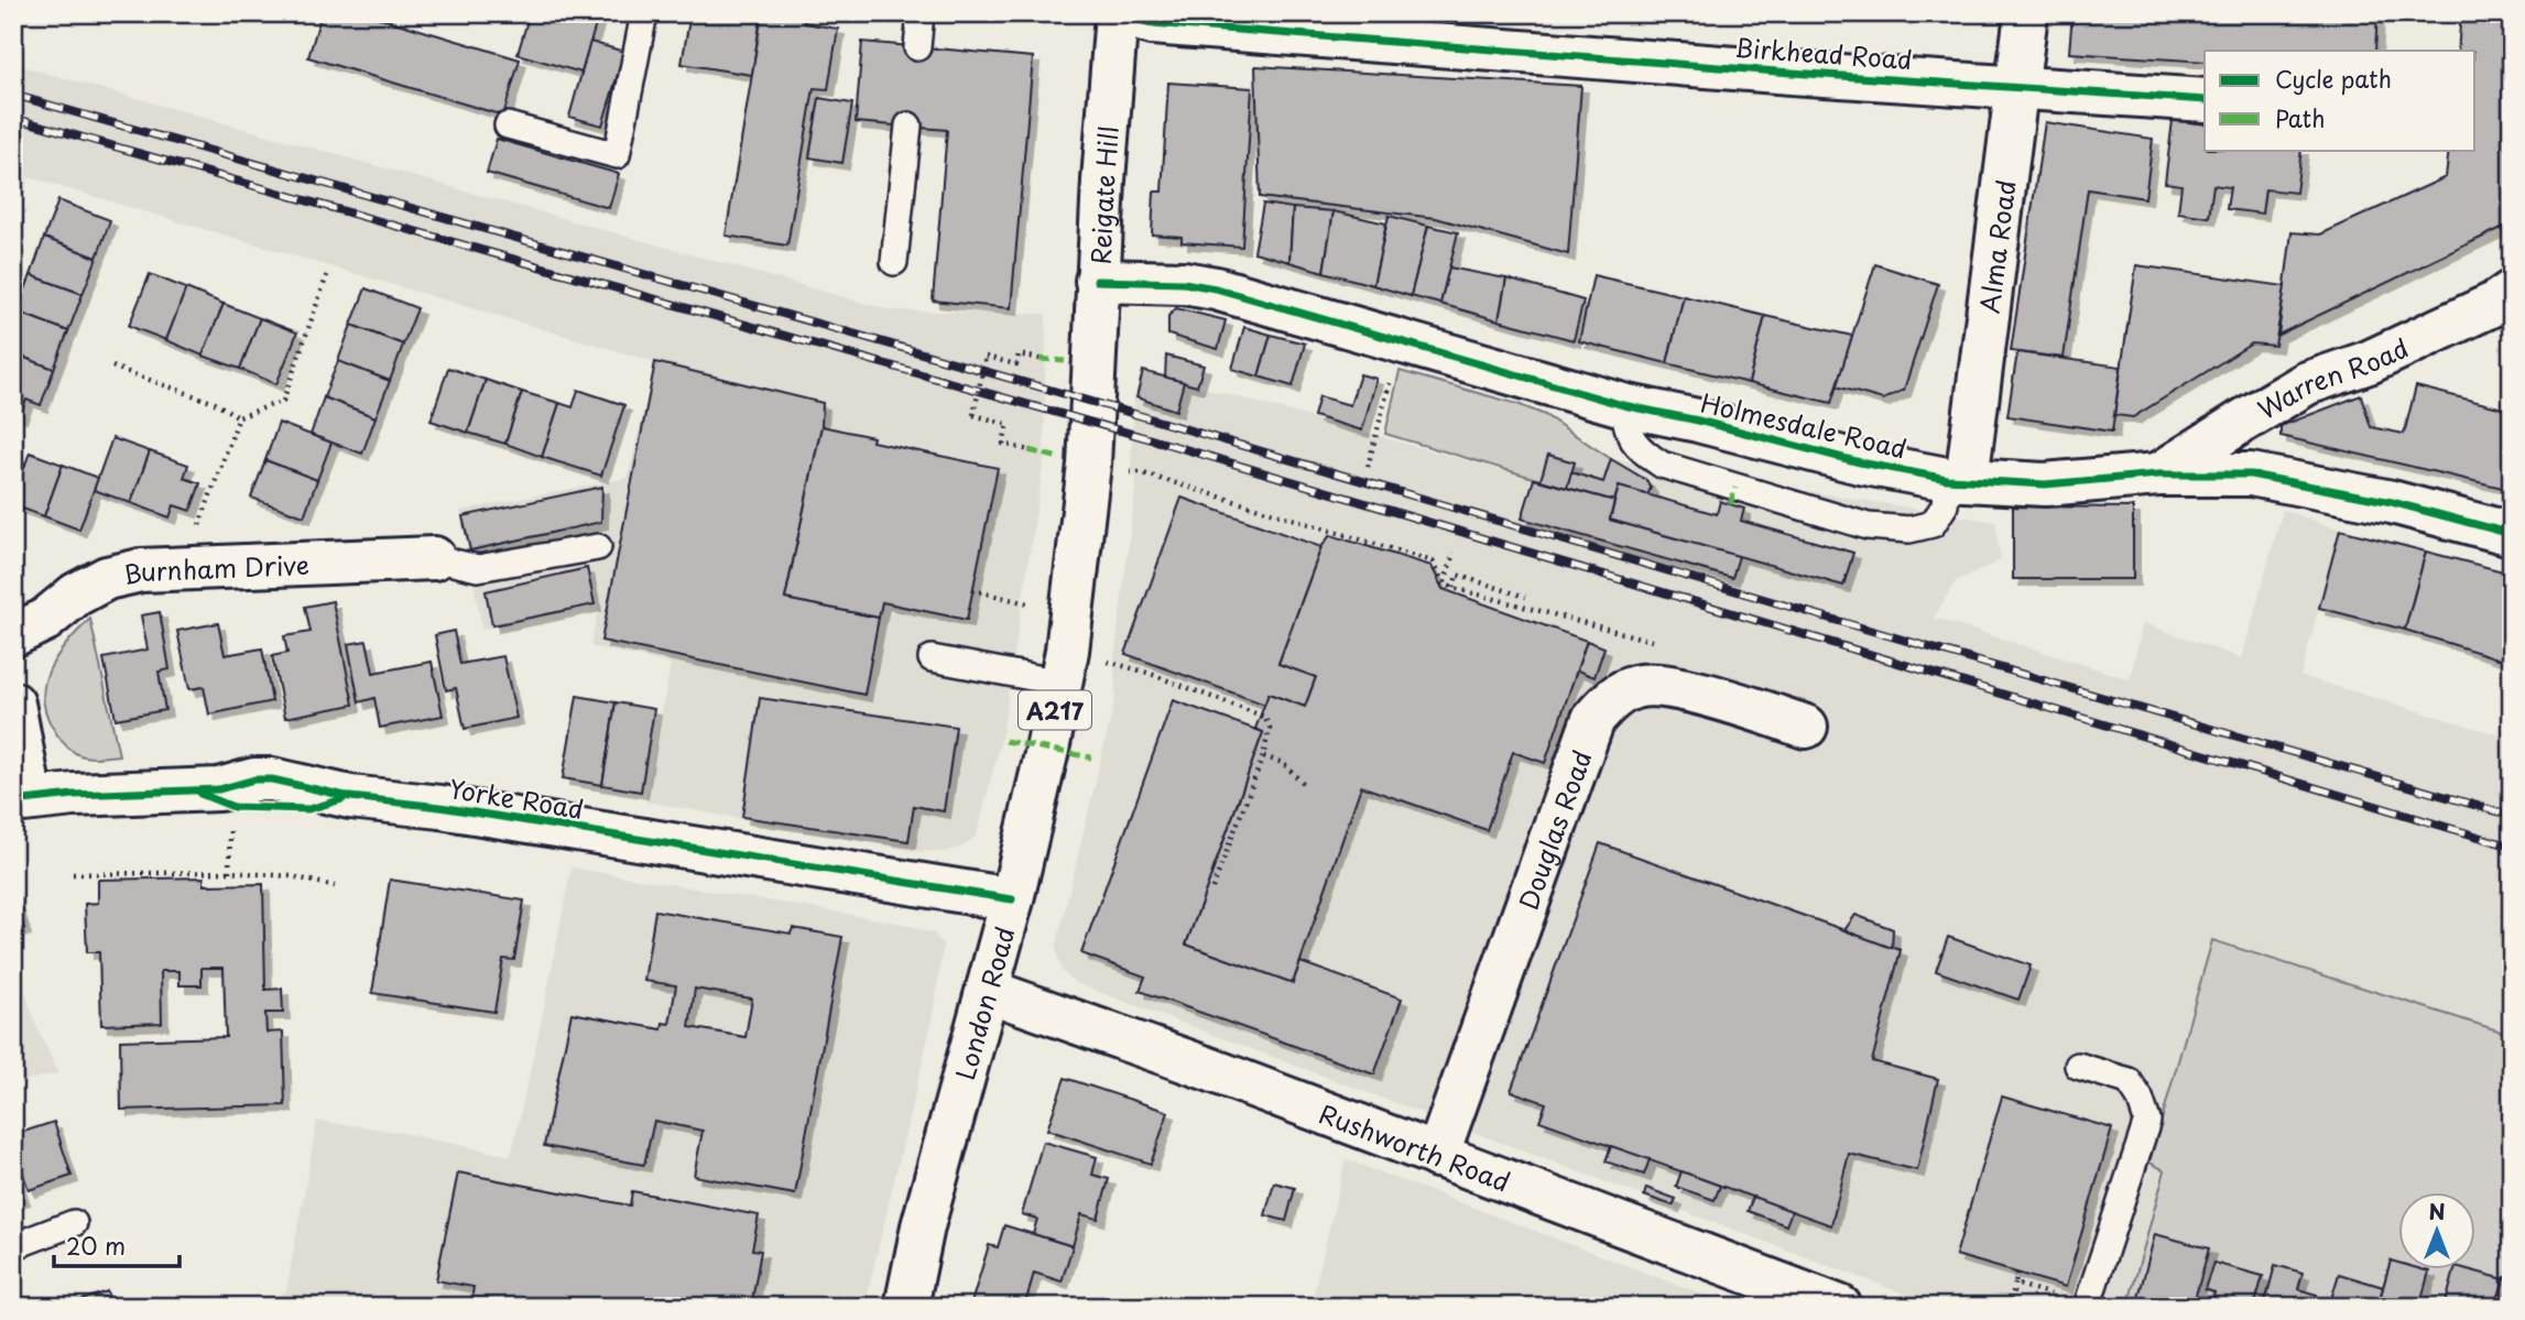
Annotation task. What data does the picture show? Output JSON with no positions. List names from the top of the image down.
{
  "streets": {
    "street": [
      "Birkhead Road",
      "Reigate Hill",
      "Alma Road",
      "Warren Road",
      "Holmesdale Road",
      "Burnham Drive",
      "A217",
      "Yorke Road",
      "Douglas Road",
      "London Road",
      "Rushworth Road"
    ]
  },
  "crossings": [
    ["Birkhead Road", "Reigate Hill"],
    ["Birkhead Road", "Alma Road"],
    ["Reigate Hill", "Holmesdale Road"],
    ["Reigate Hill", "London Road"],
    ["Alma Road", "Holmesdale Road"],
    ["Warren Road", "Holmesdale Road"],
    ["Yorke Road", "London Road"],
    ["Douglas Road", "Rushworth Road"],
    ["London Road", "Rushworth Road"]
  ],
  "legend": ["Cycle path", "Path"],
  "scale_bar": "20 m",
  "north": "top"
}
